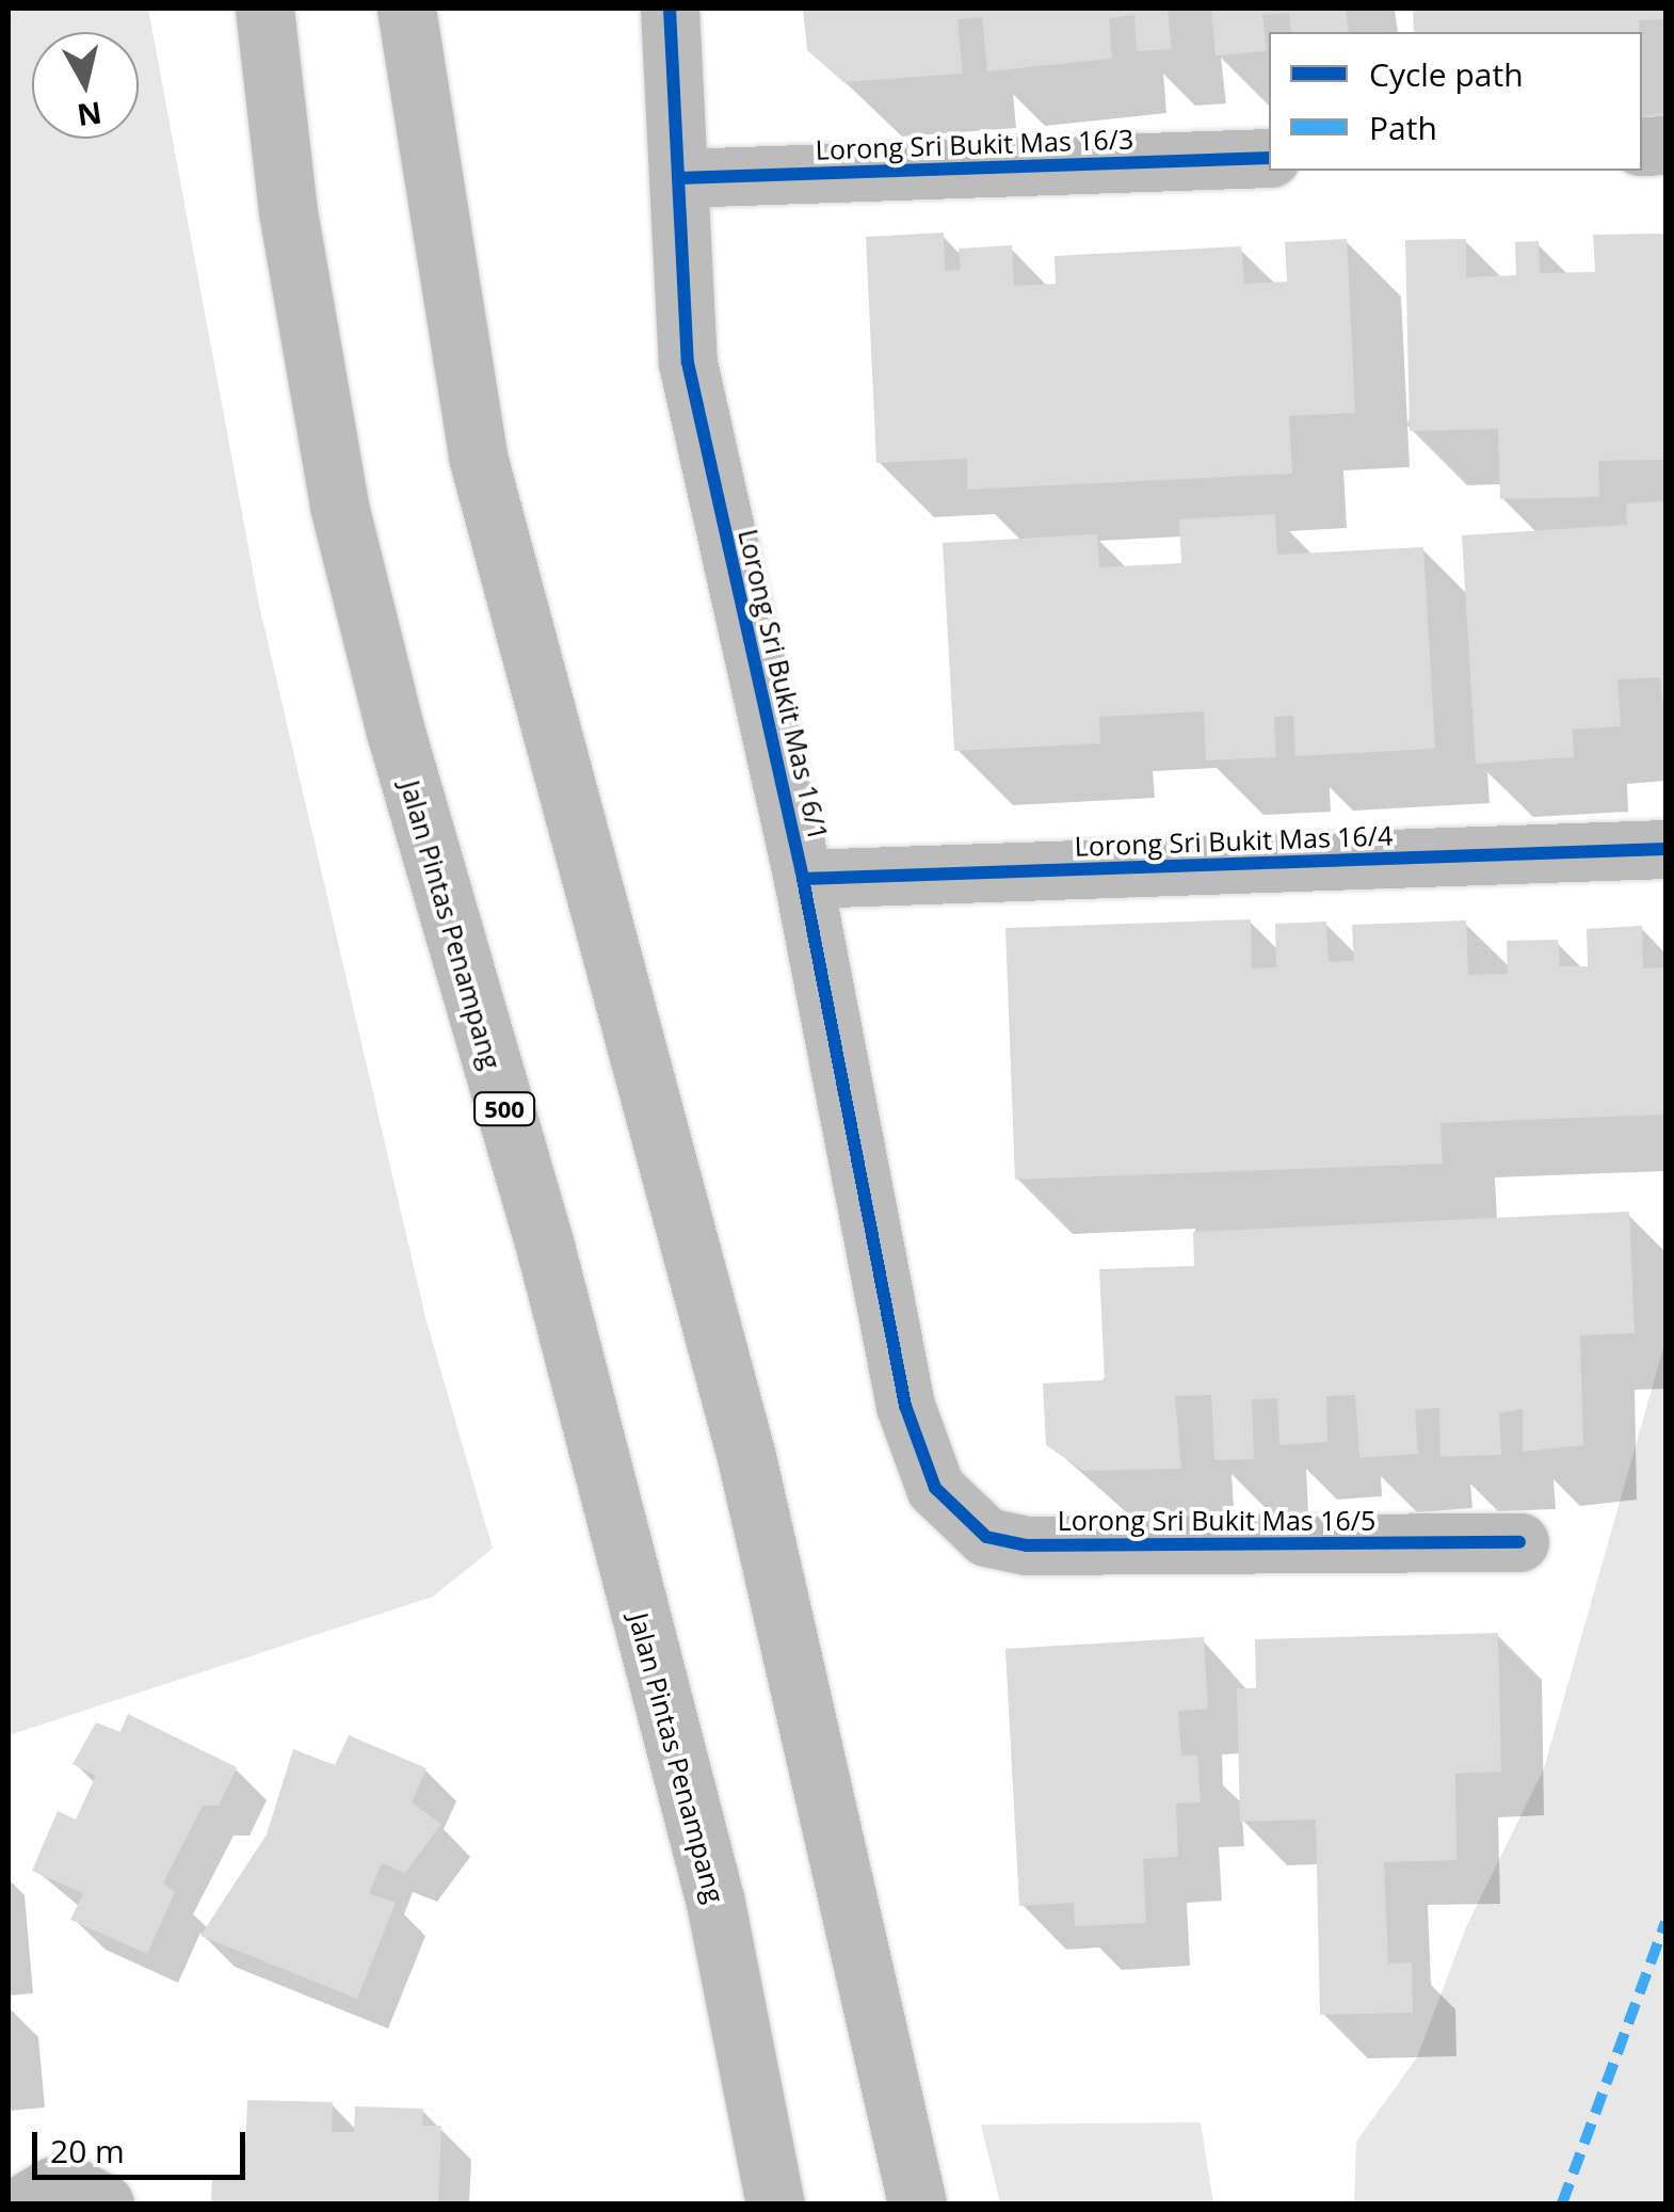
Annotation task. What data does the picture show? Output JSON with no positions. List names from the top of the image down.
{
  "streets": {
    "main road": [
      "Lorong Sri Bukit Mas 16/3",
      "Lorong Sri Bukit Mas 16/1",
      "Lorong Sri Bukit Mas 16/4",
      "Jalan Pintas Penampang",
      "500",
      "Lorong Sri Bukit Mas 16/5"
    ]
  },
  "crossings": [
    ["Lorong Sri Bukit Mas 16/3", "Lorong Sri Bukit Mas 16/1"],
    ["Lorong Sri Bukit Mas 16/1", "Lorong Sri Bukit Mas 16/4"],
    ["Lorong Sri Bukit Mas 16/1", "Lorong Sri Bukit Mas 16/5"]
  ],
  "legend": ["Cycle path", "Path"],
  "scale_bar": "20 m",
  "north": "bottom"
}
